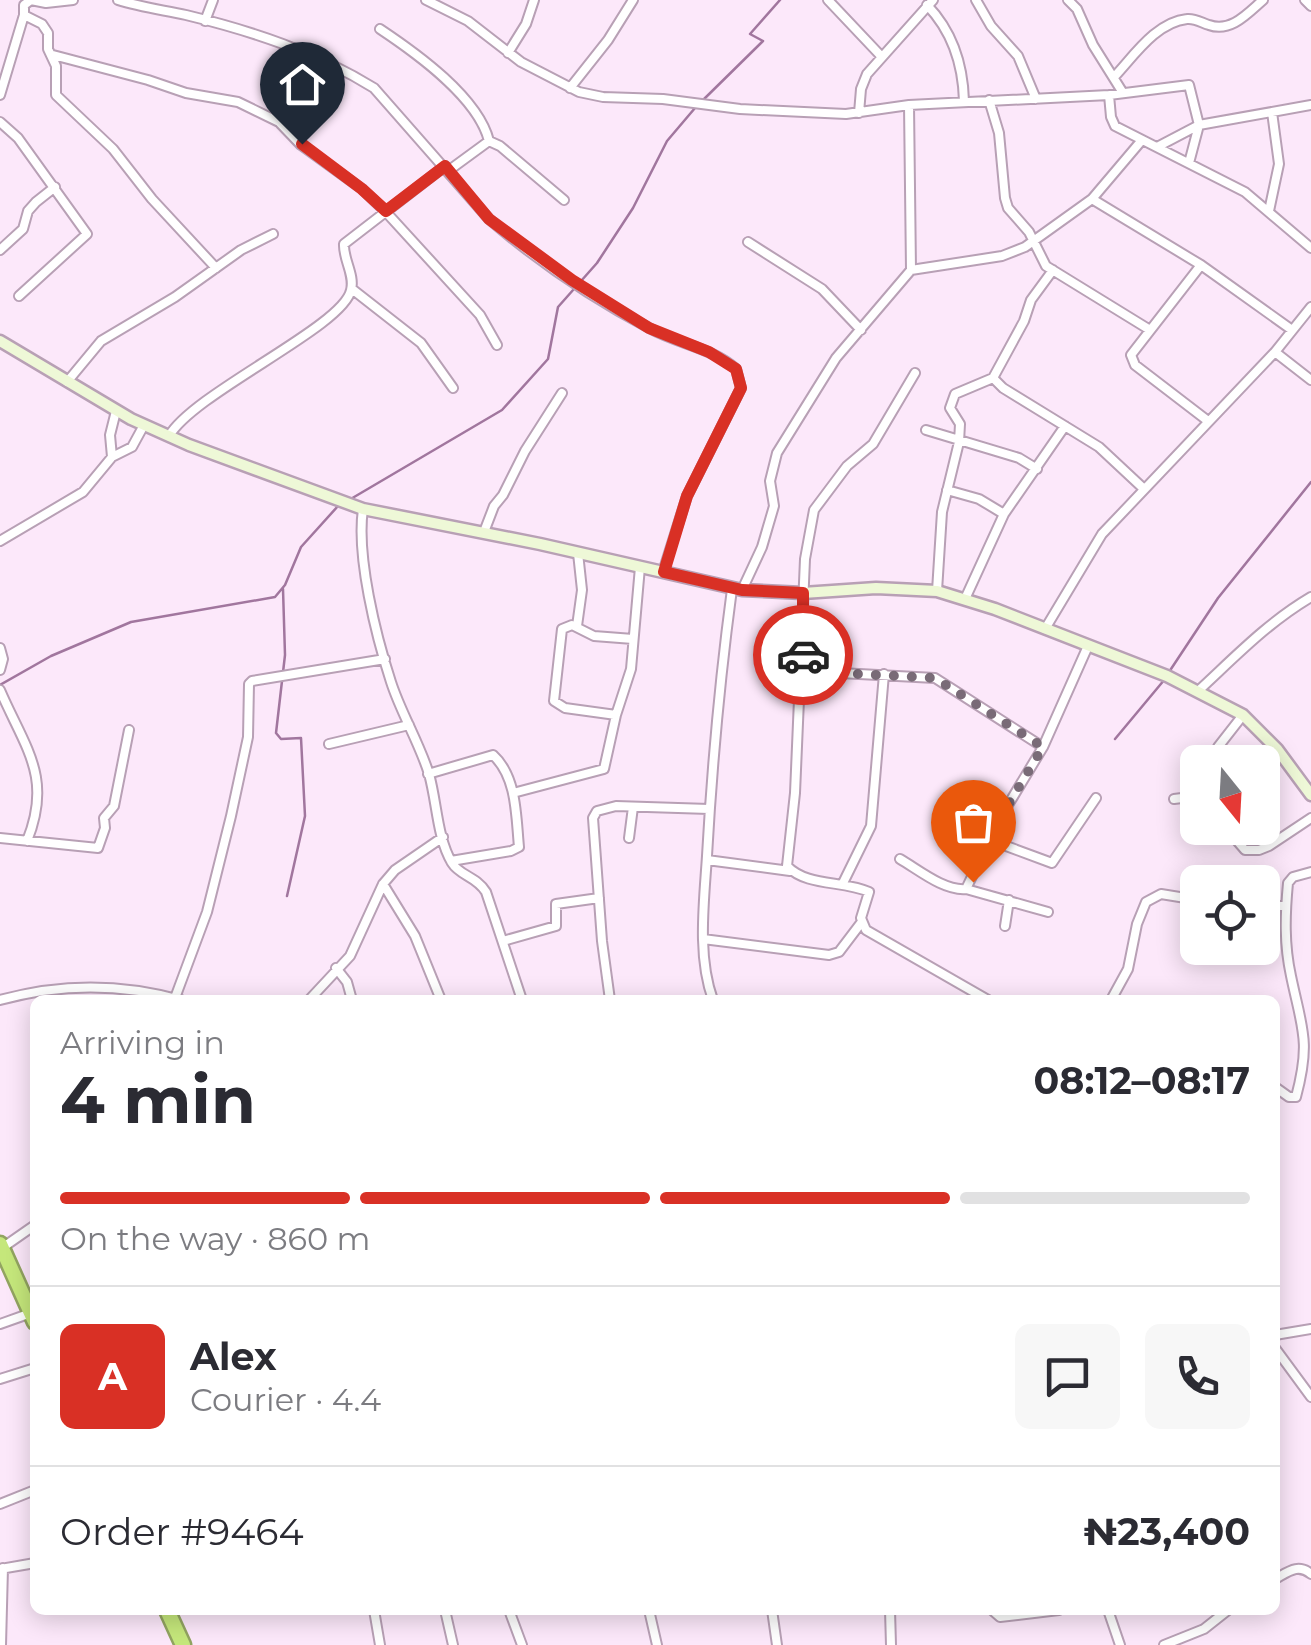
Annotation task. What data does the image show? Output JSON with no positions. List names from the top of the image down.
{
  "north": "bottom",
  "page": {
    "heading": ["4 min", "Arriving in", "08:12–08:17"],
    "panel": [
      "Alex",
      "Courier · 4.4",
      "Order #9464",
      "₦23,400"
    ],
    "bar": "On the way · 860 m",
    "round": "A"
  }
}
